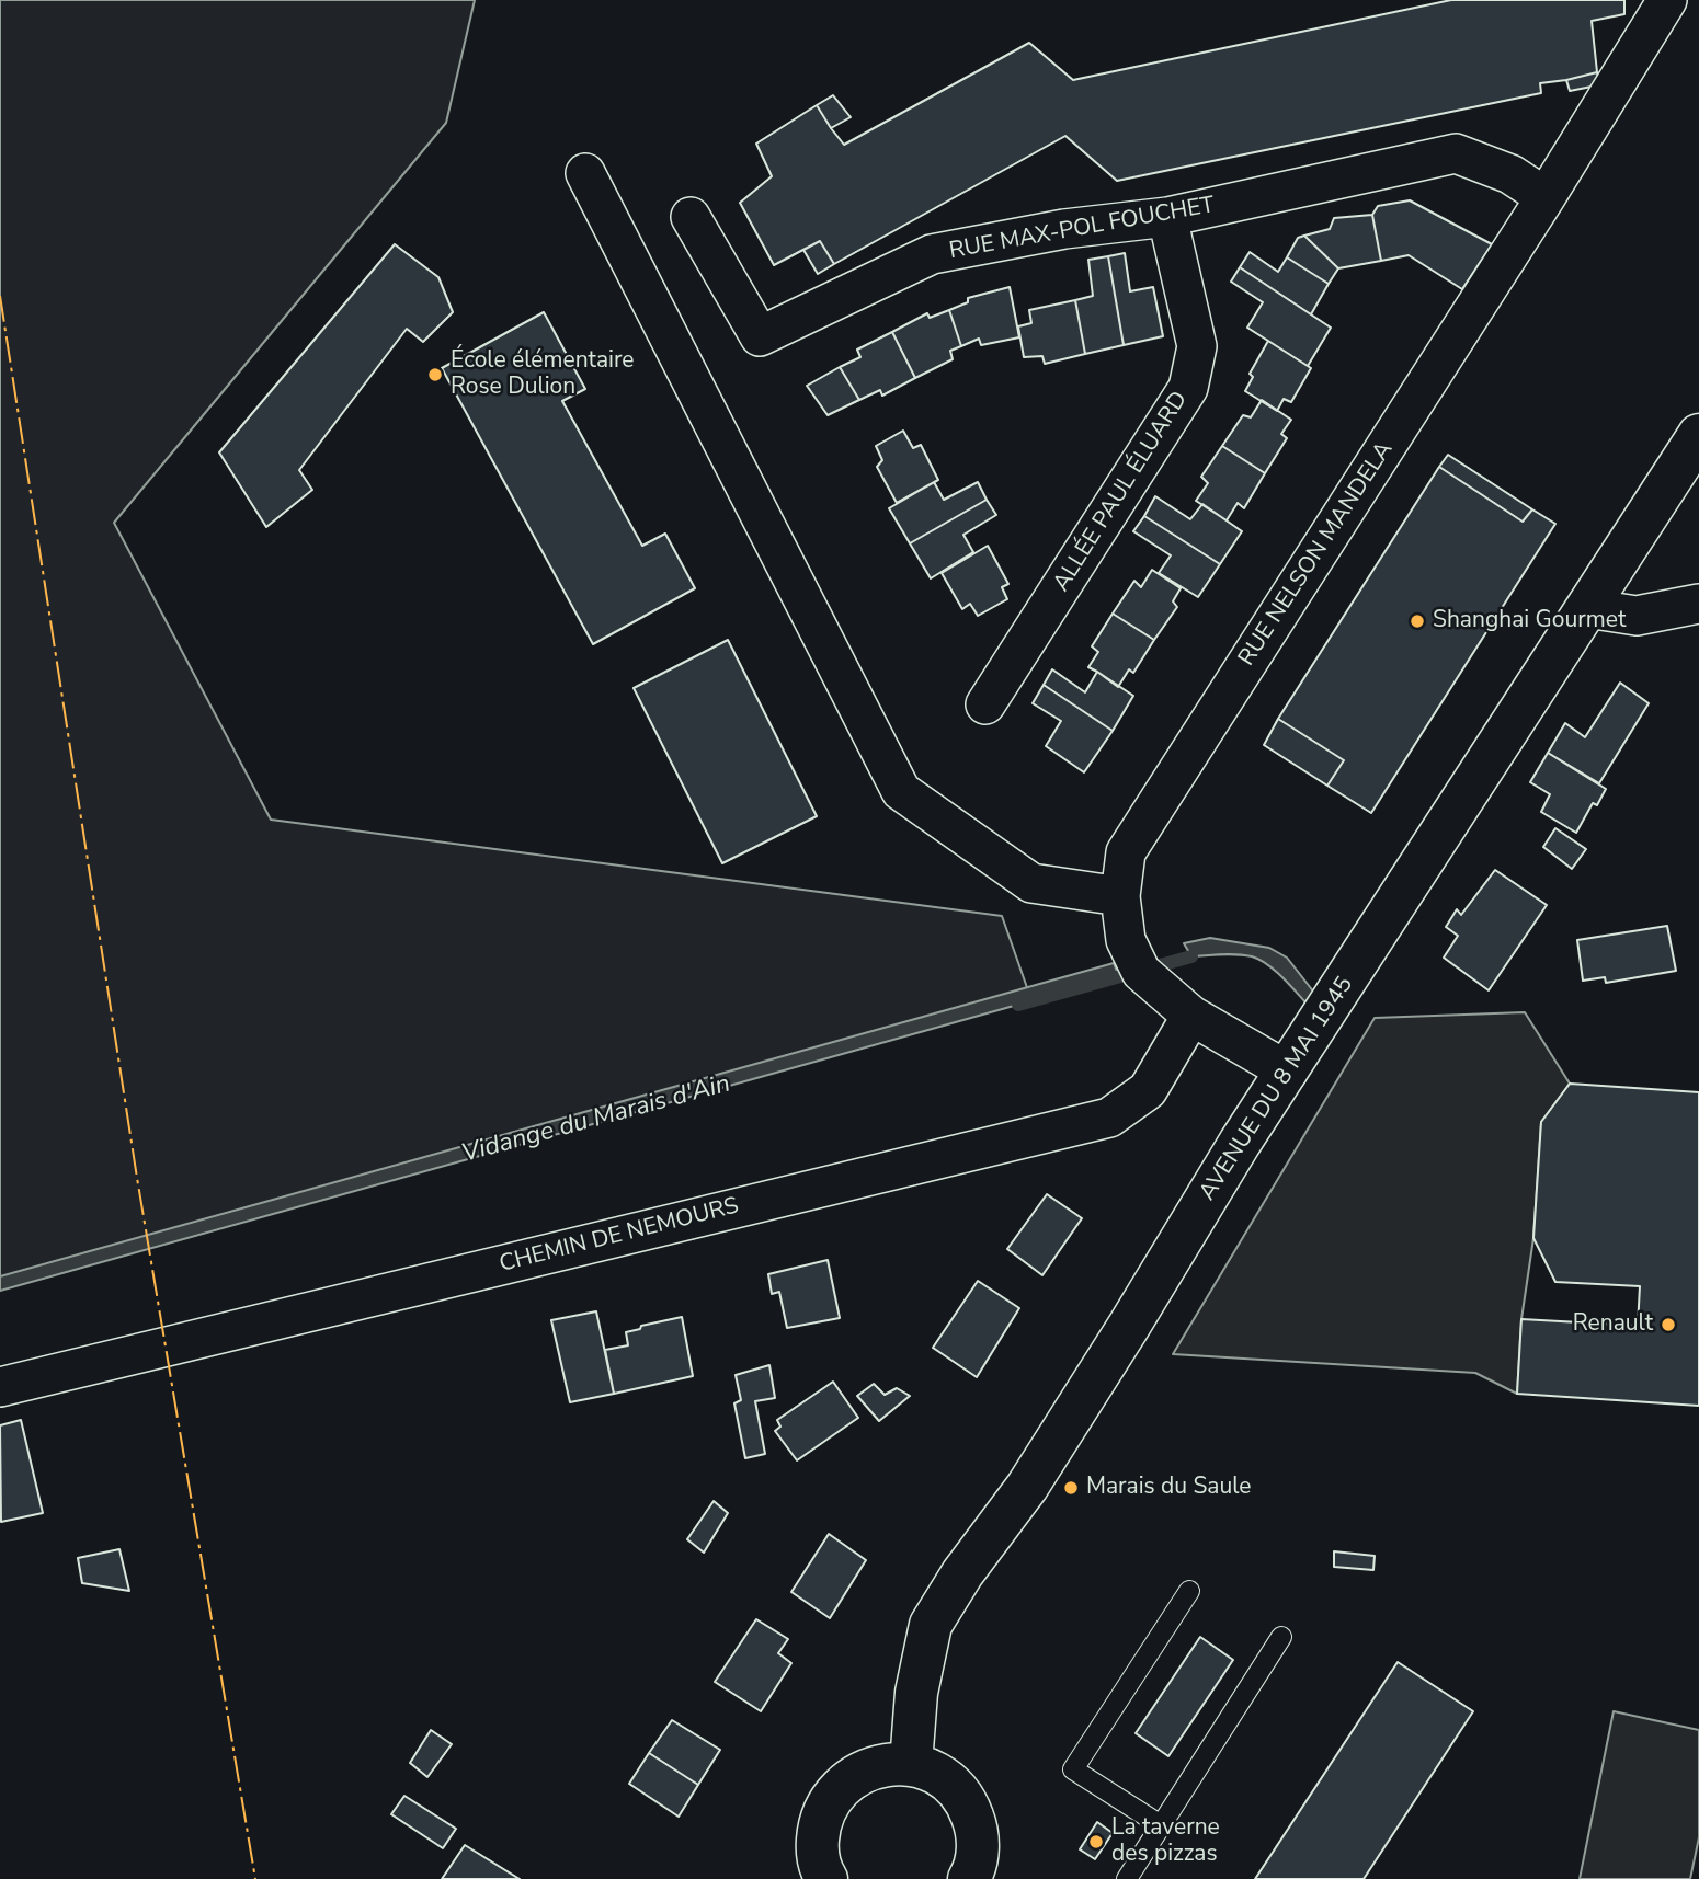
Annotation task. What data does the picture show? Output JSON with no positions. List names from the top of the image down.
{
  "streets": {
    "main road": ["AVENUE DU 8 MAI 1945"],
    "street": [
      "RUE MAX-POL FOUCHET",
      "ALLÉE PAUL ÉLUARD",
      "RUE NELSON MANDELA",
      "CHEMIN DE NEMOURS"
    ]
  },
  "crossings": [
    ["RUE MAX-POL FOUCHET", "ALLÉE PAUL ÉLUARD"],
    ["RUE MAX-POL FOUCHET", "RUE NELSON MANDELA"],
    ["RUE NELSON MANDELA", "AVENUE DU 8 MAI 1945"],
    ["RUE NELSON MANDELA", "CHEMIN DE NEMOURS"]
  ],
  "water": ["Vidange du Marais d'Ain"],
  "places": [
    "École élémentaire Rose Dulion",
    "Shanghai Gourmet",
    "Renault",
    "Marais du Saule",
    "La taverne des pizzas"
  ]
}
